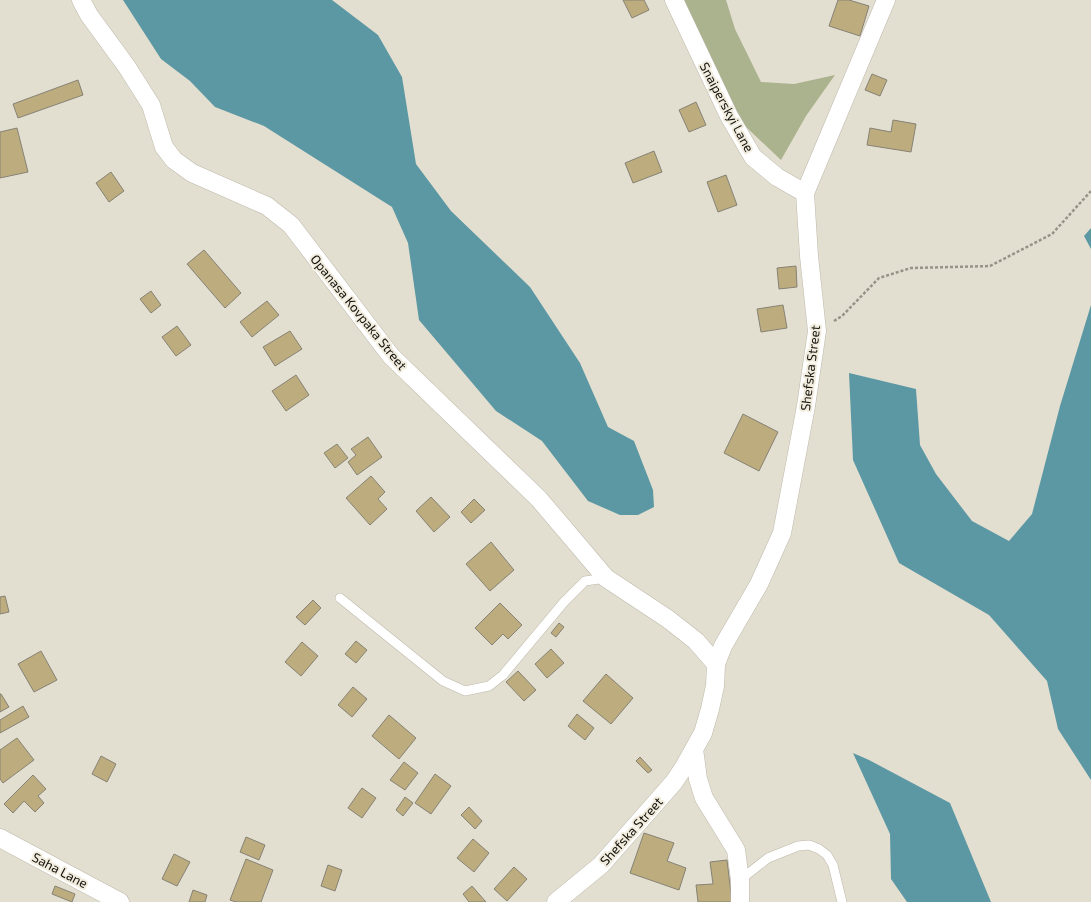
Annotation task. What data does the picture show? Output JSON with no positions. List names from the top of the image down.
{
  "streets": {
    "street": [
      "Snaiperskyi Lane",
      "Opanasa Kovpaka Street",
      "Shefska Street",
      "Saha Lane"
    ]
  },
  "crossings": [
    ["Snaiperskyi Lane", "Shefska Street"],
    ["Opanasa Kovpaka Street", "Shefska Street"]
  ]
}
